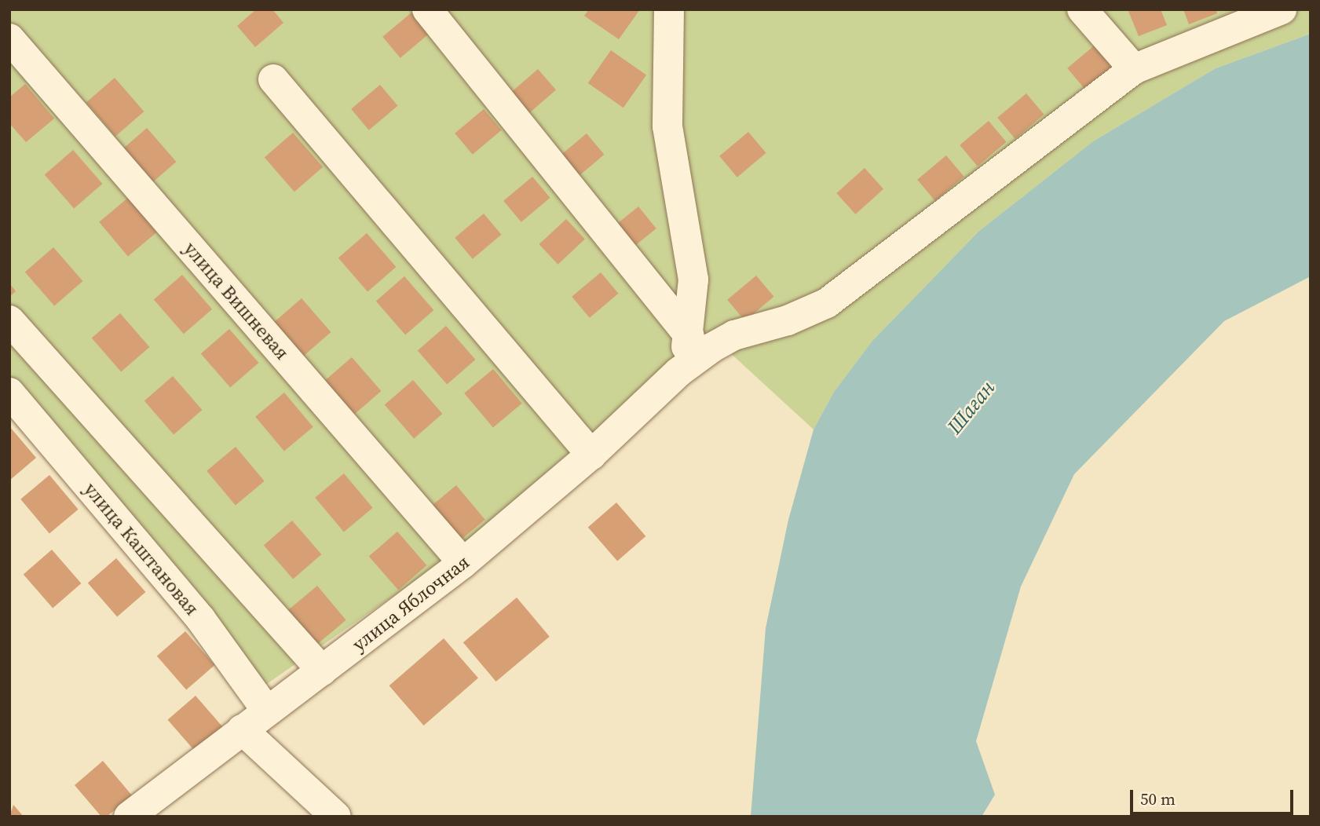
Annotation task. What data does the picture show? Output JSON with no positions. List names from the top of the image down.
{
  "streets": {
    "street": ["улица Вишневая", "улица Каштановая", "улица Яблочная"]
  },
  "crossings": [
    ["улица Вишневая", "улица Яблочная"],
    ["улица Каштановая", "улица Яблочная"]
  ],
  "water": ["Шаған"],
  "scale_bar": "50 m"
}
